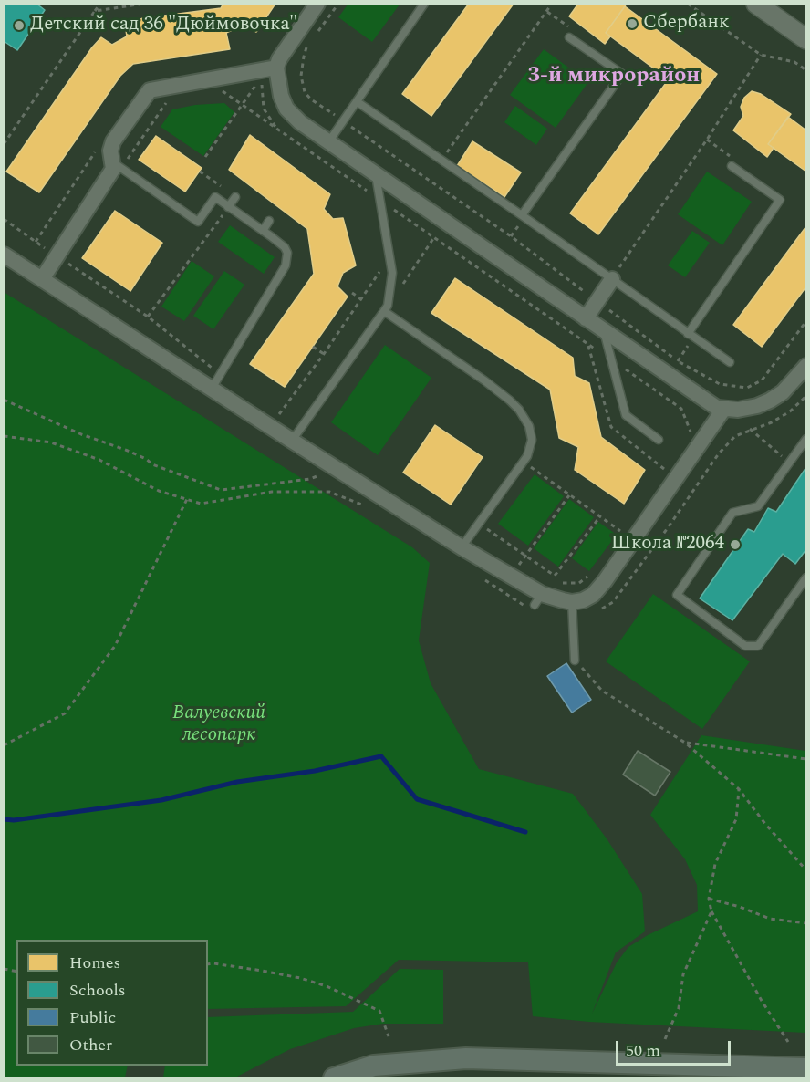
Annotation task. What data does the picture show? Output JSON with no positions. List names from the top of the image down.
{
  "districts": ["3-й микрорайон"],
  "parks": ["Валуевский лесопарк"],
  "places": ["Сбербанк", "Детский сад 36 \"Дюймовочка\"", "Школа №2064"],
  "legend": [
    "Homes",
    "Schools",
    "Public",
    "Other"
  ],
  "scale_bar": "50 m"
}
